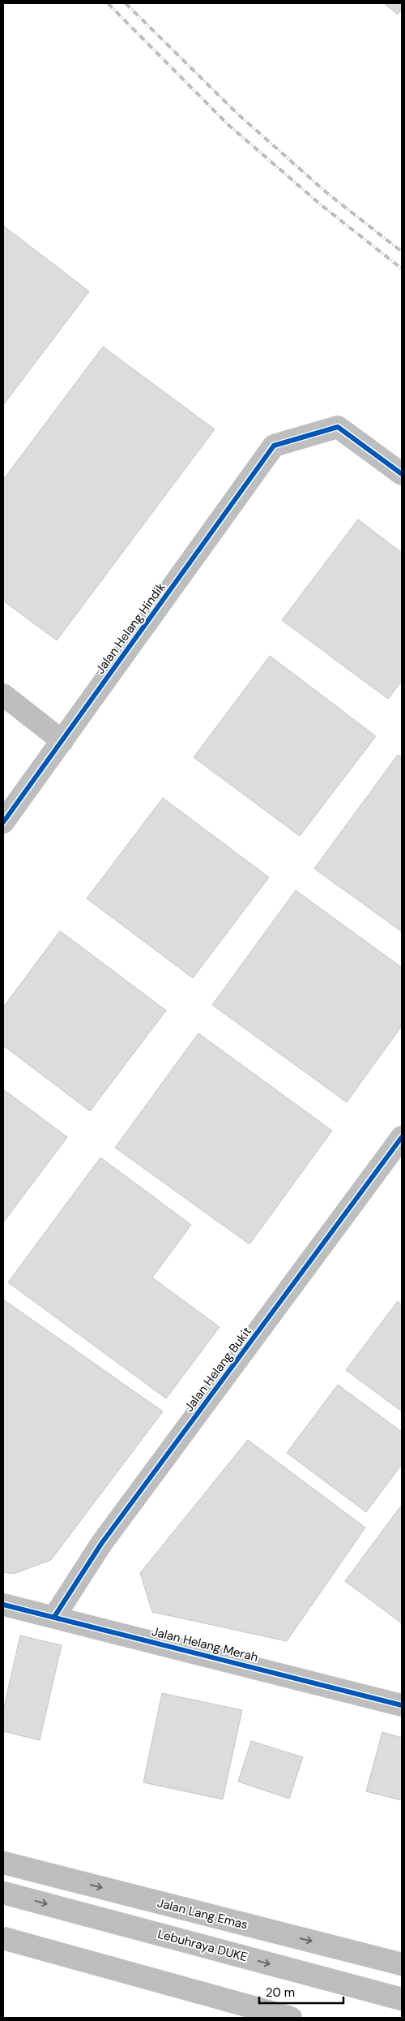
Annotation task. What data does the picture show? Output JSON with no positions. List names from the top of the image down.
{
  "streets": {
    "main road": ["Jalan Lang Emas", "Lebuhraya DUKE"],
    "street": ["Jalan Helang Hindik", "Jalan Helang Bukit", "Jalan Helang Merah"]
  },
  "crossings": [
    ["Jalan Helang Bukit", "Jalan Helang Merah"]
  ],
  "scale_bar": "20 m"
}
